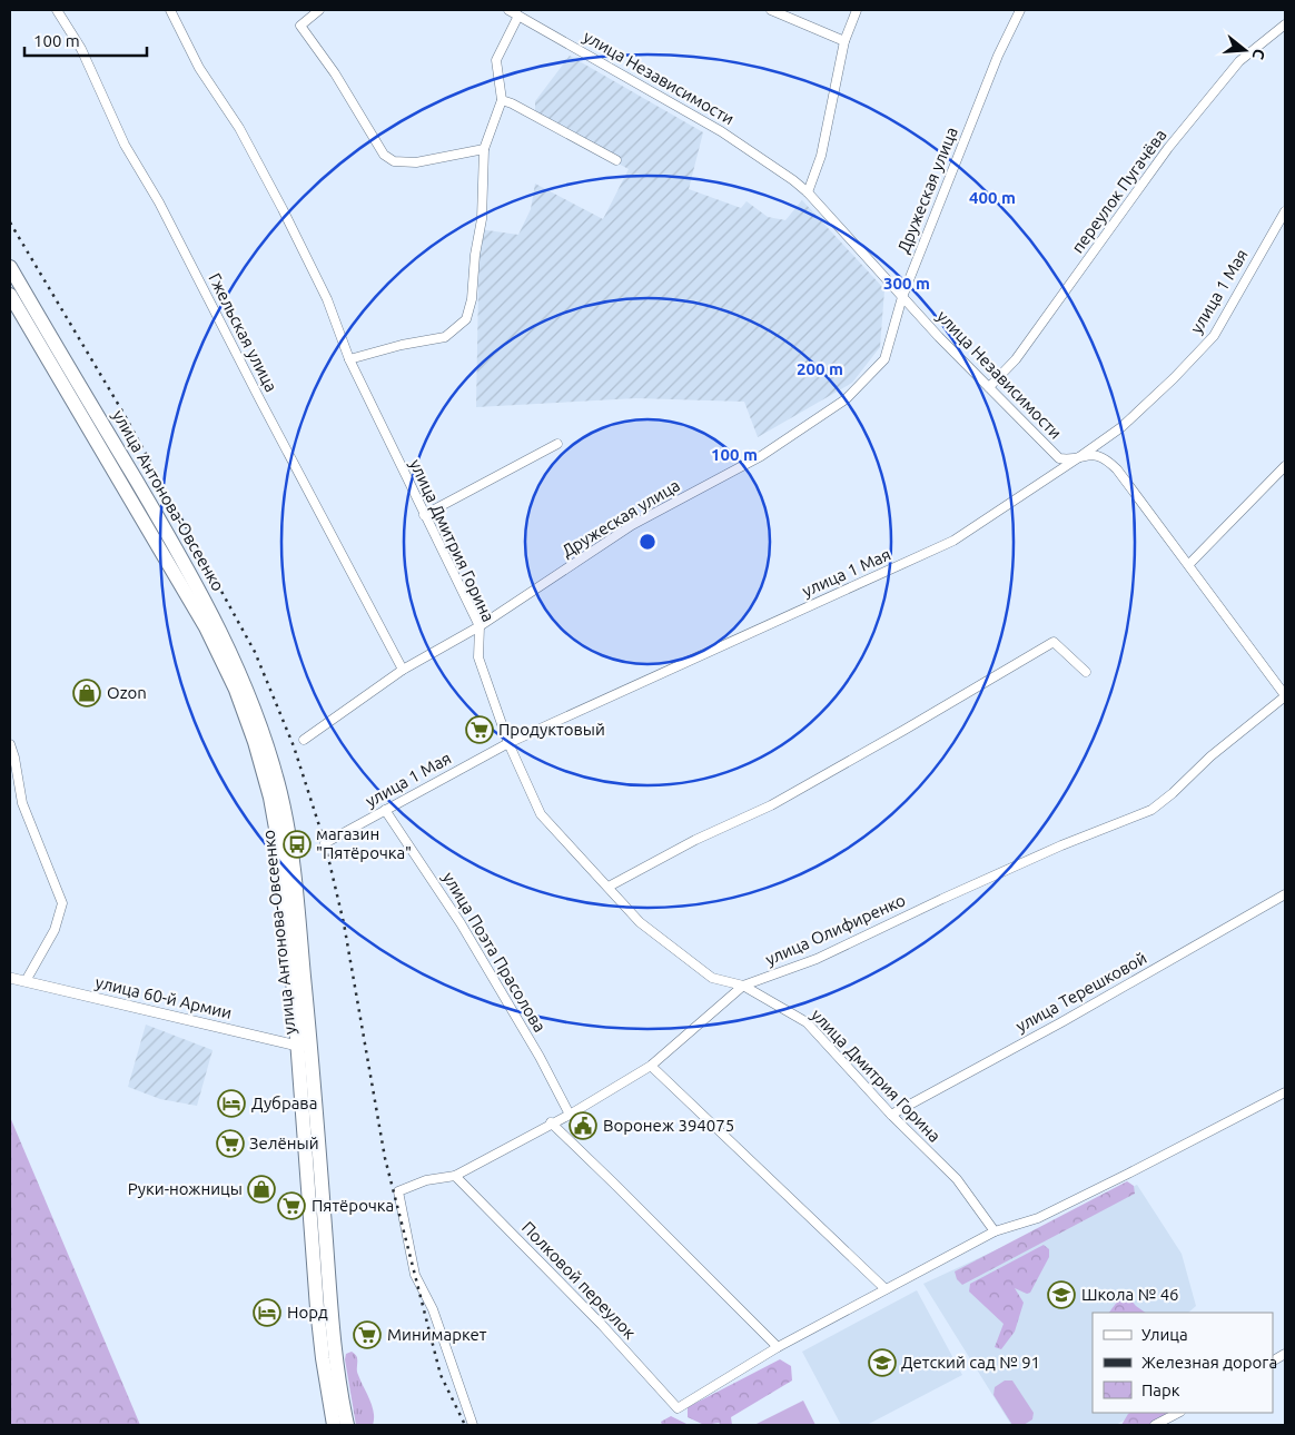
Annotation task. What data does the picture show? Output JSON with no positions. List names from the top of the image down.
{
  "streets": {
    "highway": ["улица Антонова-Овсеенко"],
    "street": [
      "улица Независимости",
      "Дружеская улица",
      "переулок Пугачёва",
      "улица 1 Мая",
      "Гжельская улица",
      "улица Дмитрия Горина",
      "улица Олифиренко",
      "улица Поэта Прасолова",
      "улица Терешковой",
      "улица 60-й Армии",
      "Полковой переулок"
    ]
  },
  "crossings": [
    ["улица Независимости", "Дружеская улица"],
    ["улица Независимости", "переулок Пугачёва"],
    ["улица Независимости", "улица 1 Мая"],
    ["улица Независимости", "улица Олифиренко"],
    ["Дружеская улица", "Гжельская улица"],
    ["Дружеская улица", "улица Дмитрия Горина"],
    ["улица 1 Мая", "улица Дмитрия Горина"],
    ["улица 1 Мая", "улица Поэта Прасолова"],
    ["улица Антонова-Овсеенко", "улица 60-й Армии"],
    ["улица Дмитрия Горина", "улица Олифиренко"],
    ["улица Дмитрия Горина", "улица Терешковой"],
    ["улица Олифиренко", "улица Поэта Прасолова"],
    ["улица Олифиренко", "Полковой переулок"]
  ],
  "places": {
    "shop": ["Ozon", "Руки-ножницы"],
    "supermarket": [
      "Продуктовый",
      "Зелёный",
      "Пятёрочка",
      "Минимаркет"
    ],
    "bus stop": ["магазин \"Пятёрочка\""],
    "hotel": ["Дубрава", "Норд"],
    "public building": ["Воронеж 394075"],
    "school or university": ["Школа № 46", "Детский сад № 91"]
  },
  "legend": ["Улица", "Железная дорога", "Парк"],
  "scale_bar": "100 m",
  "north": "right",
  "rings": [
    "400 m",
    "300 m",
    "200 m",
    "100 m"
  ]
}
